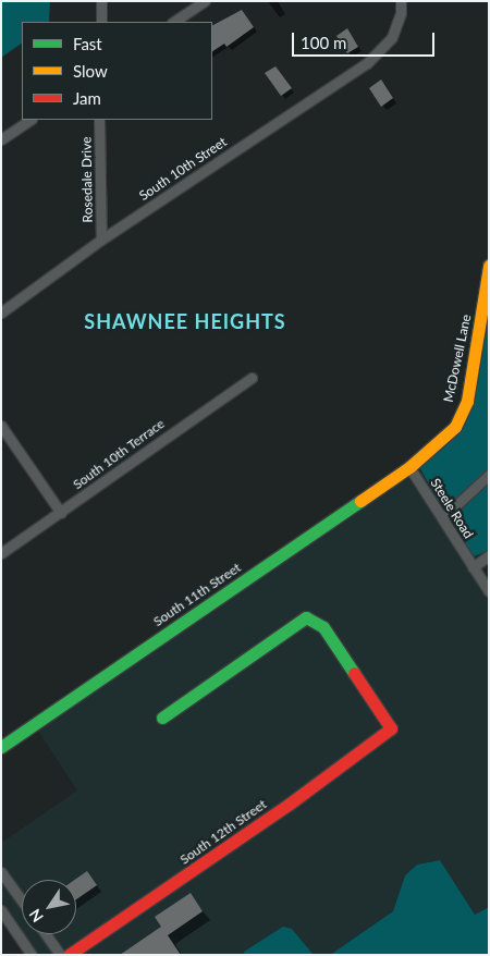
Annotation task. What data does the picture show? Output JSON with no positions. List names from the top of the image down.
{
  "streets": {
    "street": [
      "South 10th Street",
      "Rosedale Drive",
      "McDowell Lane",
      "South 10th Terrace",
      "Steele Road",
      "South 11th Street",
      "South 12th Street"
    ]
  },
  "crossings": [
    ["South 10th Street", "Rosedale Drive"],
    ["McDowell Lane", "Steele Road"],
    ["McDowell Lane", "South 11th Street"],
    ["Steele Road", "South 11th Street"]
  ],
  "districts": ["SHAWNEE HEIGHTS"],
  "legend": ["Fast", "Slow", "Jam"],
  "scale_bar": "100 m",
  "north": "bottom left"
}
